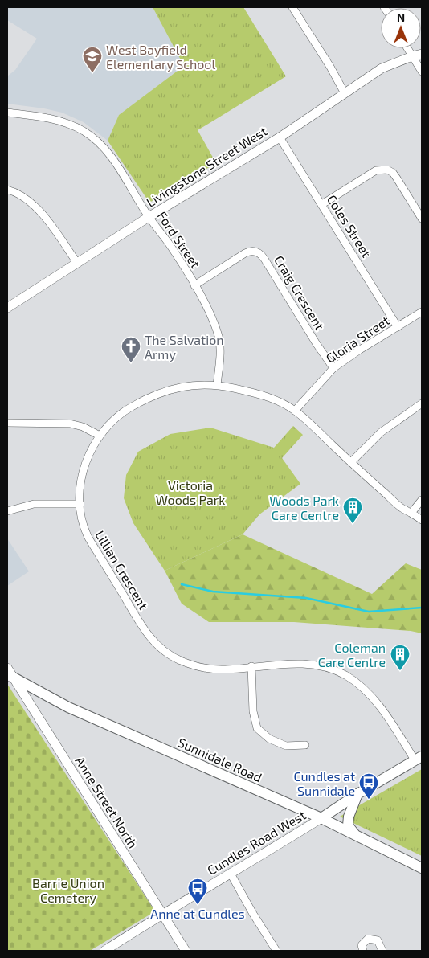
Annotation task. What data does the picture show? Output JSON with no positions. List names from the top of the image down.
{
  "streets": {
    "main road": ["Sunnidale Road", "Cundles Road West"],
    "street": [
      "Livingstone Street West",
      "Coles Street",
      "Ford Street",
      "Craig Crescent",
      "Gloria Street",
      "Lillian Crescent",
      "Anne Street North"
    ]
  },
  "crossings": [
    ["Livingstone Street West", "Coles Street"],
    ["Livingstone Street West", "Ford Street"],
    ["Coles Street", "Gloria Street"],
    ["Ford Street", "Craig Crescent"],
    ["Ford Street", "Lillian Crescent"],
    ["Craig Crescent", "Gloria Street"],
    ["Gloria Street", "Lillian Crescent"],
    ["Lillian Crescent", "Cundles Road West"],
    ["Sunnidale Road", "Anne Street North"],
    ["Sunnidale Road", "Cundles Road West"],
    ["Anne Street North", "Cundles Road West"]
  ],
  "parks": ["Victoria Woods Park", "Barrie Union Cemetery"],
  "places": {
    "school or university": ["West Bayfield Elementary School"],
    "church": ["The Salvation Army"],
    "building": ["Woods Park Care Centre", "Coleman Care Centre"],
    "bus stop": ["Cundles at Sunnidale", "Anne at Cundles"]
  },
  "north": "top"
}
